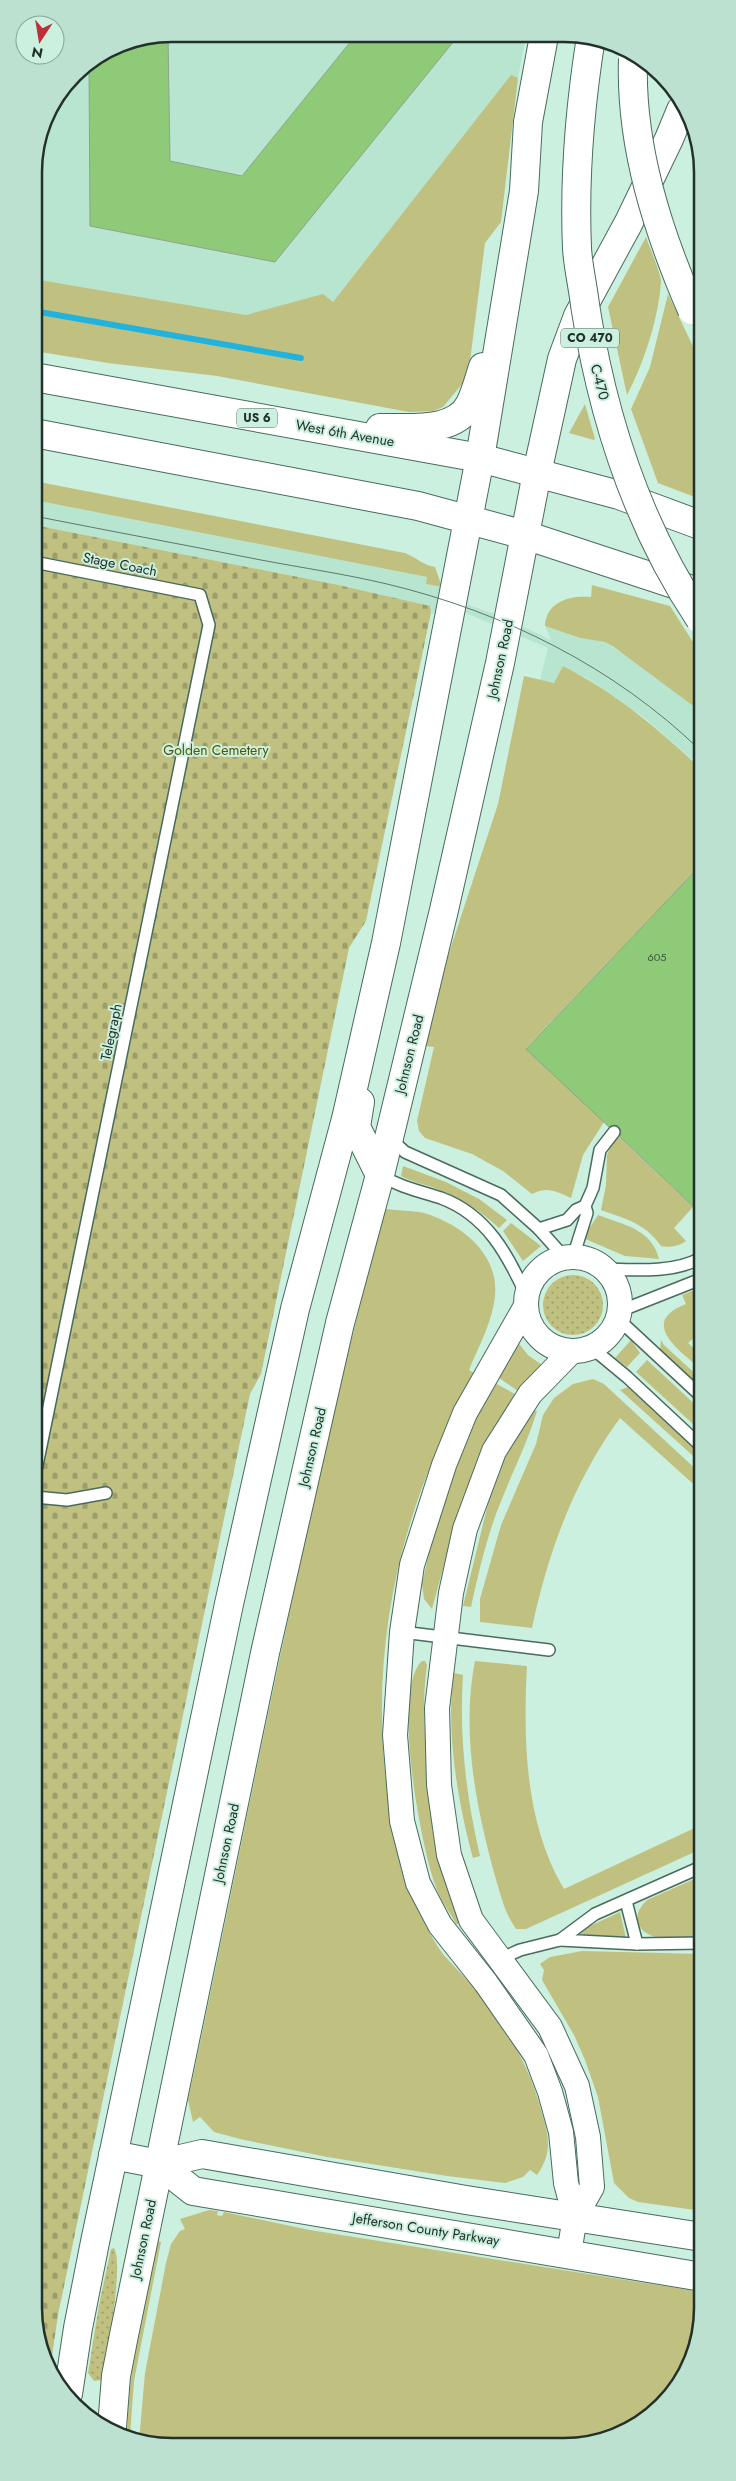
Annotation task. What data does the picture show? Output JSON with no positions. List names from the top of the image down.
{
  "streets": {
    "main road": [
      "CO 470",
      "C-470",
      "US 6",
      "West 6th Avenue",
      "Johnson Road",
      "Jefferson County Parkway"
    ],
    "lane": ["Stage Coach", "Telegraph"]
  },
  "crossings": [
    ["US 6", "West 6th Avenue"],
    ["US 6", "Johnson Road"],
    ["West 6th Avenue", "Johnson Road"],
    ["Stage Coach", "Telegraph"],
    ["Johnson Road", "Jefferson County Parkway"]
  ],
  "parks": ["Golden Cemetery"],
  "house_numbers": ["605"],
  "north": "bottom"
}
